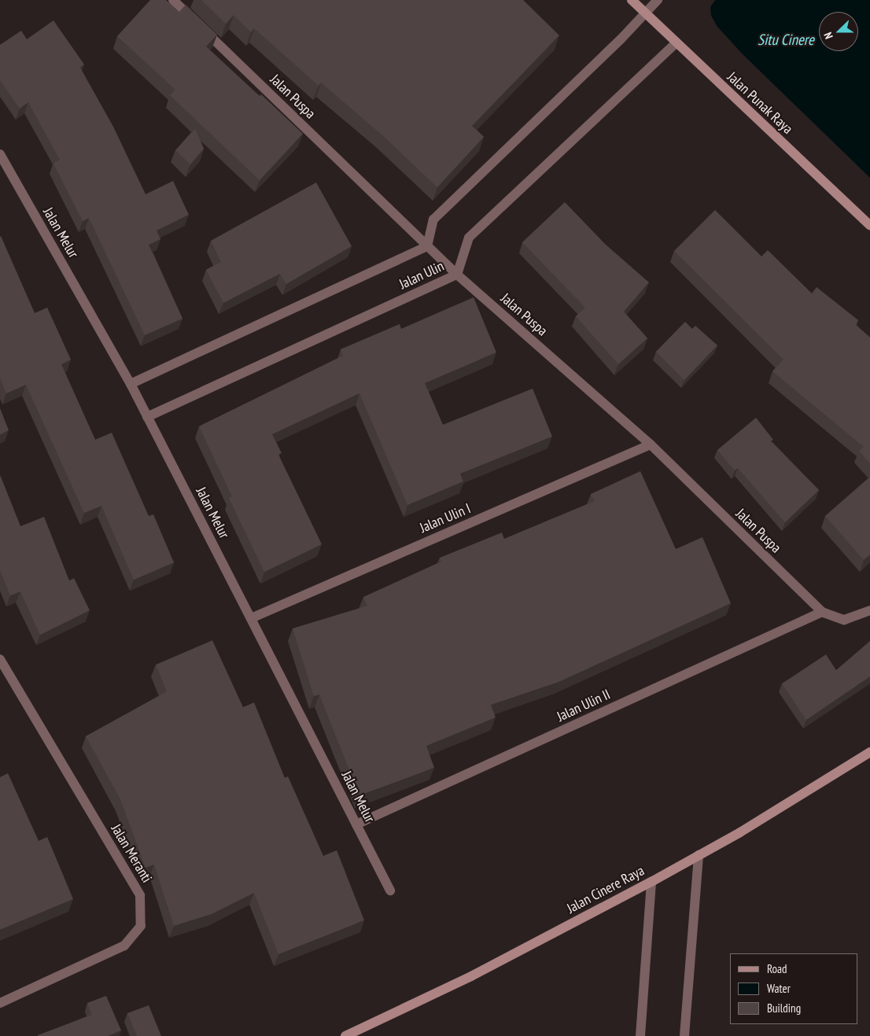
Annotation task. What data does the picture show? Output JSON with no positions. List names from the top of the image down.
{
  "streets": {
    "main road": ["Jalan Punak Raya", "Jalan Cinere Raya"],
    "street": [
      "Jalan Puspa",
      "Jalan Melur",
      "Jalan Ulin",
      "Jalan Ulin I",
      "Jalan Ulin II",
      "Jalan Meranti"
    ]
  },
  "crossings": [
    ["Jalan Puspa", "Jalan Ulin"],
    ["Jalan Puspa", "Jalan Ulin I"],
    ["Jalan Puspa", "Jalan Ulin II"],
    ["Jalan Punak Raya", "Jalan Ulin"],
    ["Jalan Melur", "Jalan Ulin"],
    ["Jalan Melur", "Jalan Ulin I"],
    ["Jalan Melur", "Jalan Ulin II"]
  ],
  "water": ["Situ Cinere"],
  "legend": ["Road", "Water", "Building"],
  "north": "left"
}
